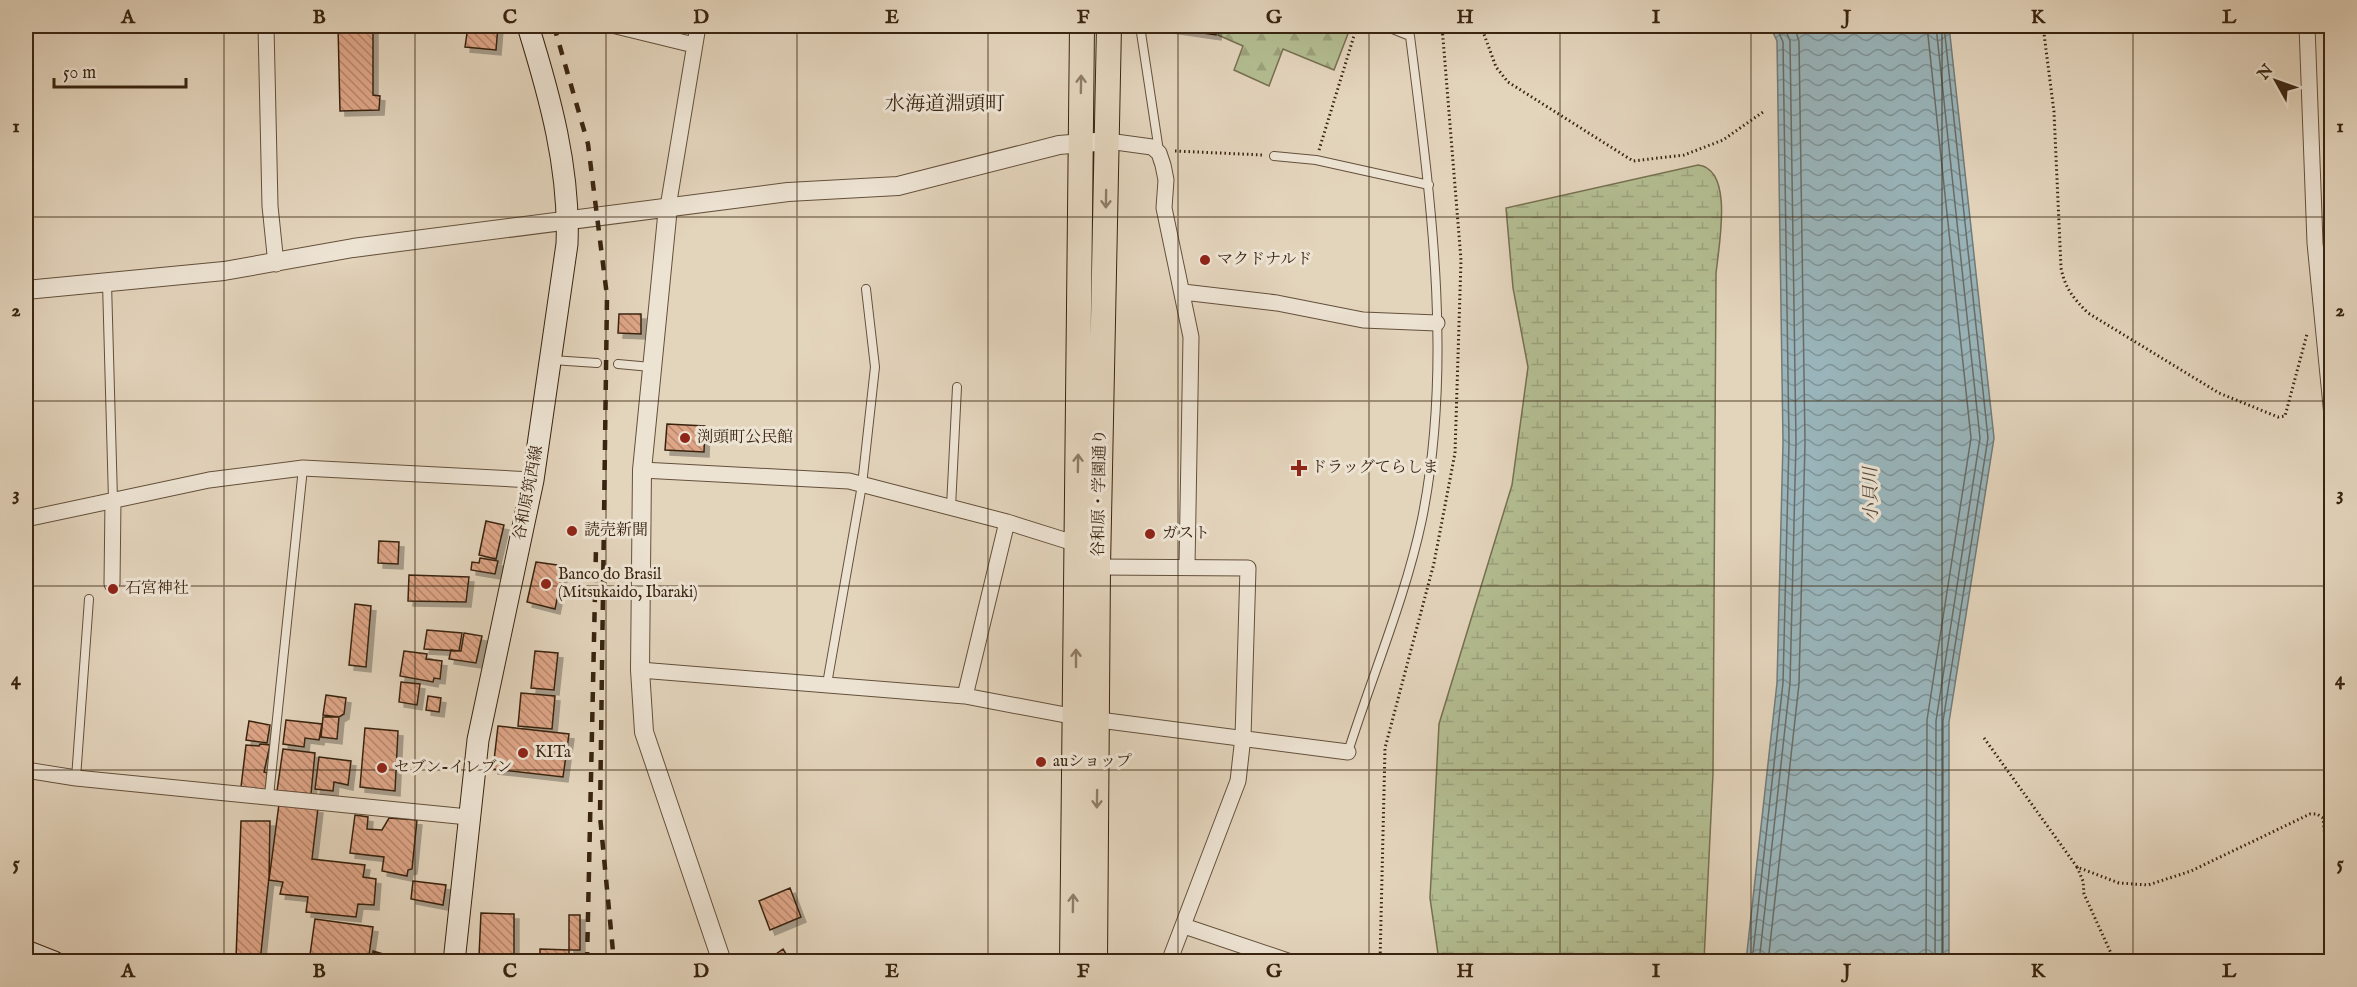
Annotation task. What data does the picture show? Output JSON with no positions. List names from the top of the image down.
{
  "streets": {
    "highway": ["谷和原・学園通り"],
    "main road": ["谷和原筑西線"]
  },
  "districts": ["水海道淵頭町"],
  "water": ["小貝川"],
  "places": {
    "other": [
      "マクドナルド",
      "渕頭町公民館",
      "読売新聞",
      "ガスト",
      "Banco do Brasil (Mitsukaido, Ibaraki)",
      "石宮神社",
      "KITa",
      "auショップ",
      "セブン-イレブン"
    ],
    "health": ["ドラッグてらしま"]
  },
  "scale_bar": "50 m",
  "north": "top left",
  "grid": {
    "columns": [
      "A",
      "B",
      "C",
      "D",
      "E",
      "F",
      "G",
      "H",
      "I",
      "J",
      "K",
      "L"
    ],
    "rows": [
      "1",
      "2",
      "3",
      "4",
      "5"
    ]
  }
}
